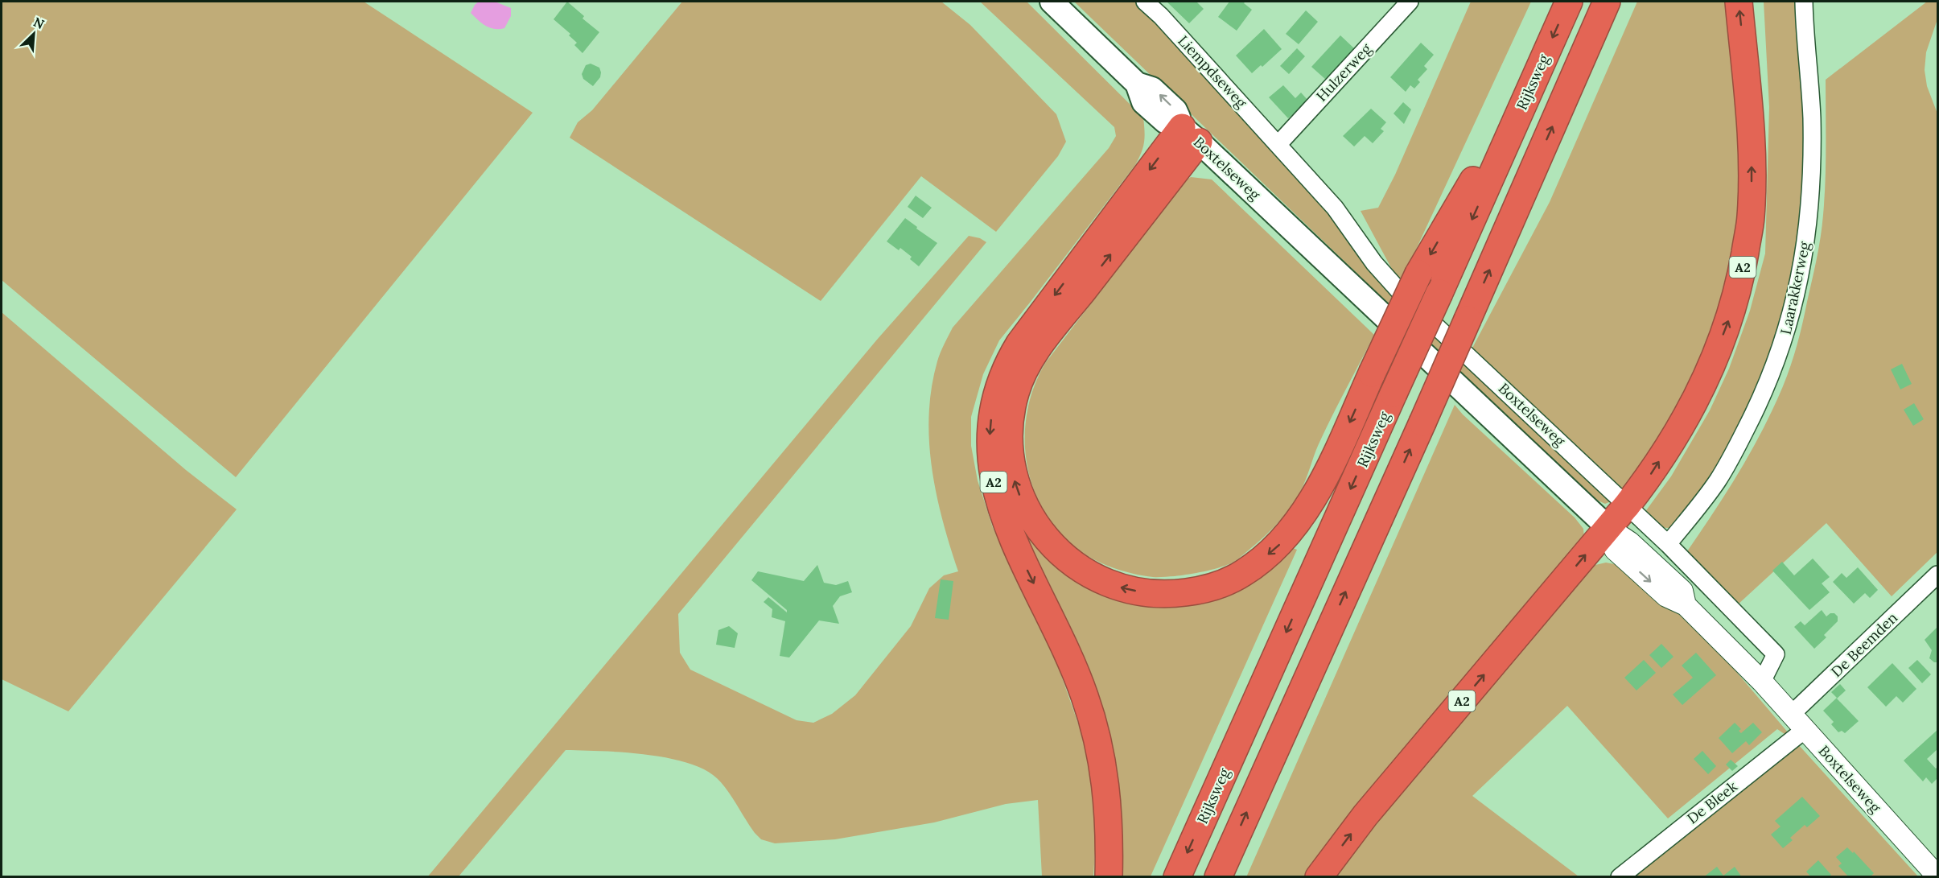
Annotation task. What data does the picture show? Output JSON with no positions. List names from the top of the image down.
{
  "streets": {
    "highway": ["Rijksweg", "A2"],
    "main road": ["Boxtelseweg"],
    "street": [
      "Liempdseweg",
      "Hulzerweg",
      "Laarakkerweg",
      "De Beemden",
      "De Bleek"
    ]
  },
  "crossings": [
    ["Liempdseweg", "Hulzerweg"],
    ["Liempdseweg", "Boxtelseweg"],
    ["Hulzerweg", "Boxtelseweg"],
    ["Rijksweg", "A2"],
    ["Boxtelseweg", "A2"],
    ["Boxtelseweg", "Laarakkerweg"],
    ["Boxtelseweg", "De Beemden"],
    ["Boxtelseweg", "De Bleek"]
  ],
  "north": "top right"
}
